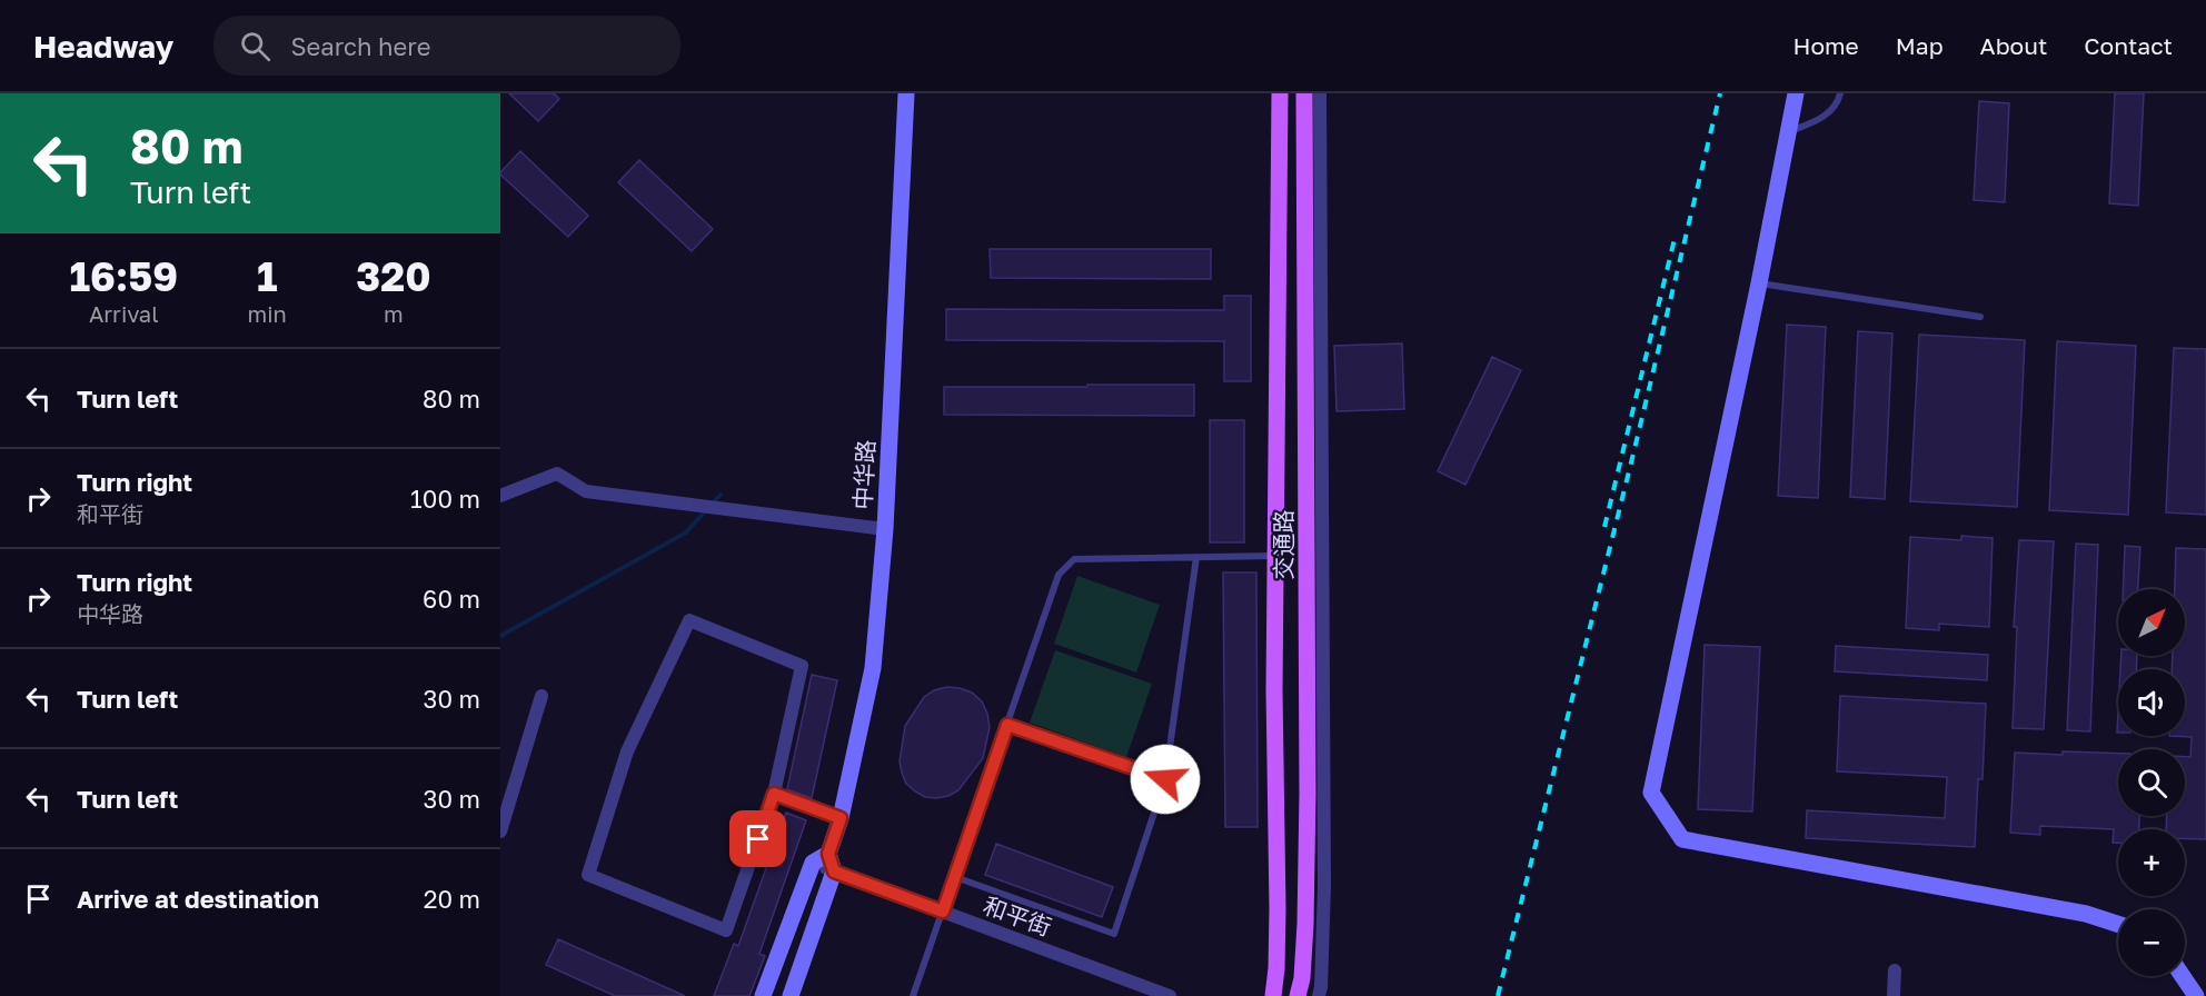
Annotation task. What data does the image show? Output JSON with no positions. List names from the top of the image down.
{
  "streets": {
    "main road": ["交通路"],
    "street": ["中华路", "和平街"]
  },
  "north": "top right",
  "page": {
    "header": "Headway",
    "search": "Search here",
    "nav": [
      "Home",
      "Map",
      "About",
      "Contact"
    ],
    "turn": ["80 m", "Turn left"],
    "eta": [
      "16:59",
      "Arrival",
      "1",
      "min",
      "320",
      "m"
    ],
    "list": [
      {
        "name": "Turn left",
        "value": "80 m"
      },
      {
        "name": "Turn right",
        "note": "和平街",
        "value": "100 m"
      },
      {
        "name": "Turn right",
        "note": "中华路",
        "value": "60 m"
      },
      {
        "name": "Turn left",
        "value": "30 m"
      },
      {
        "name": "Turn left",
        "value": "30 m"
      },
      {
        "name": "Arrive at destination",
        "value": "20 m"
      }
    ],
    "map_buttons": ["+", "−"]
  }
}
